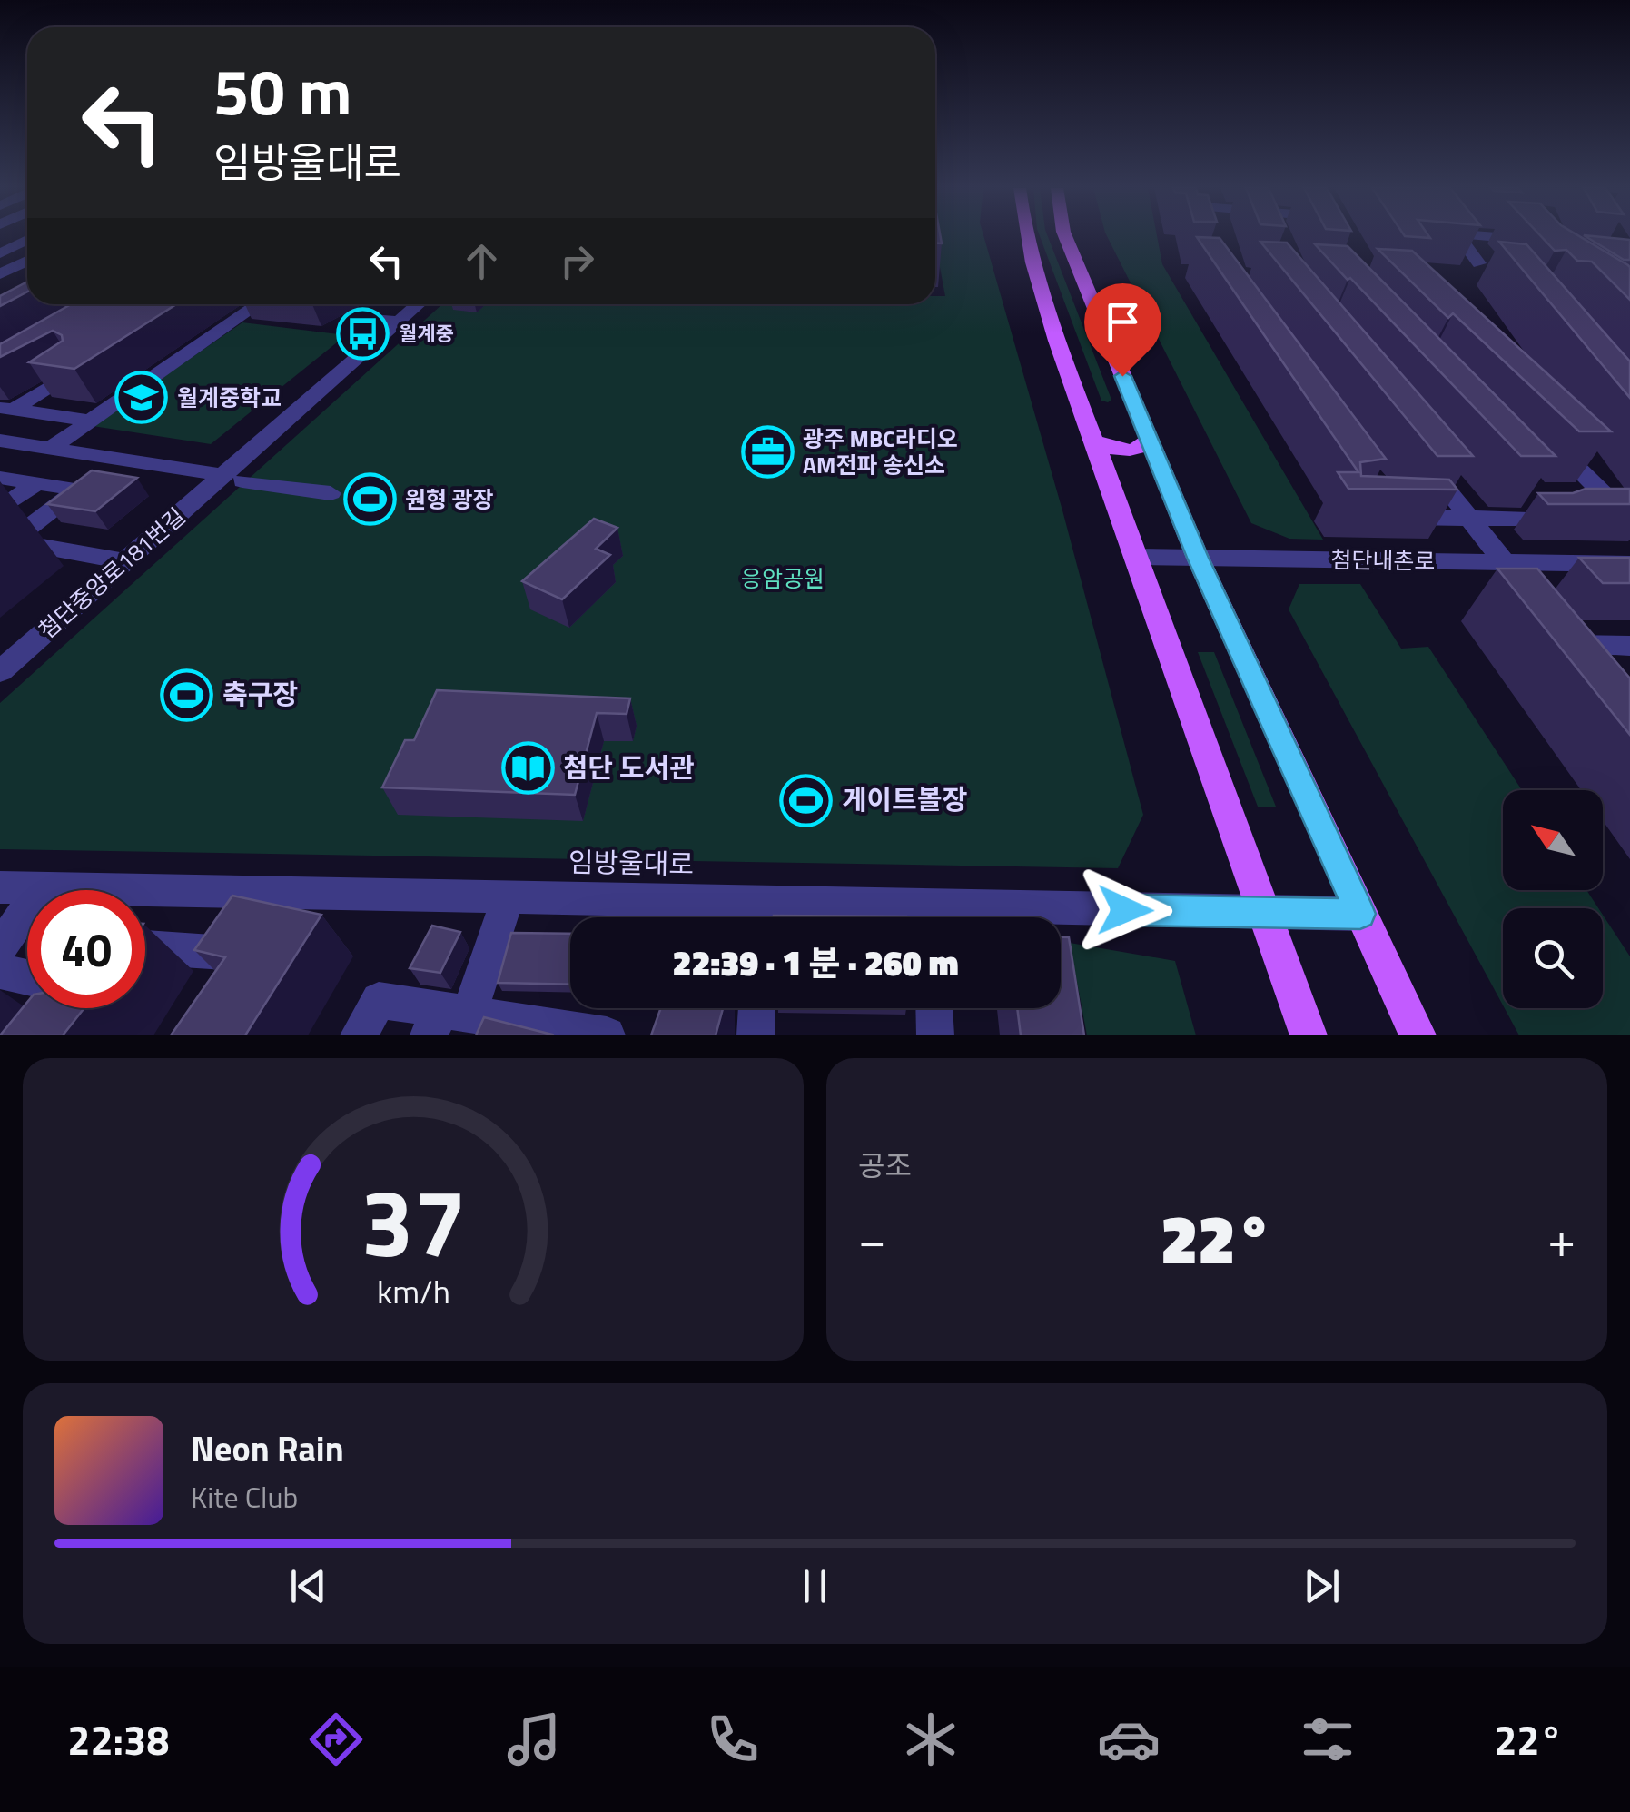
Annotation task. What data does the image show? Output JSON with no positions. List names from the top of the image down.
{
  "streets": {
    "street": ["첨단내촌로", "첨단중앙로181번길", "임방울대로"]
  },
  "parks": ["응암공원"],
  "places": {
    "bus stop": ["월계중"],
    "school or university": ["월계중학교"],
    "office": ["광주 MBC라디오 AM전파 송신소"],
    "sports": ["원형 광장", "축구장", "게이트볼장"],
    "library": ["첨단 도서관"]
  },
  "north": "top left",
  "page": {
    "turn": ["50 m", "임방울대로"],
    "limit": "40",
    "trip": "22:39 · 1 분 · 260 m",
    "tile": "공조",
    "heat": ["−", "22°", "+"],
    "song": ["Neon Rain", "Kite Club"],
    "tabs": ["22:38", "22°"],
    "gauge": ["37", "km/h"]
  }
}
